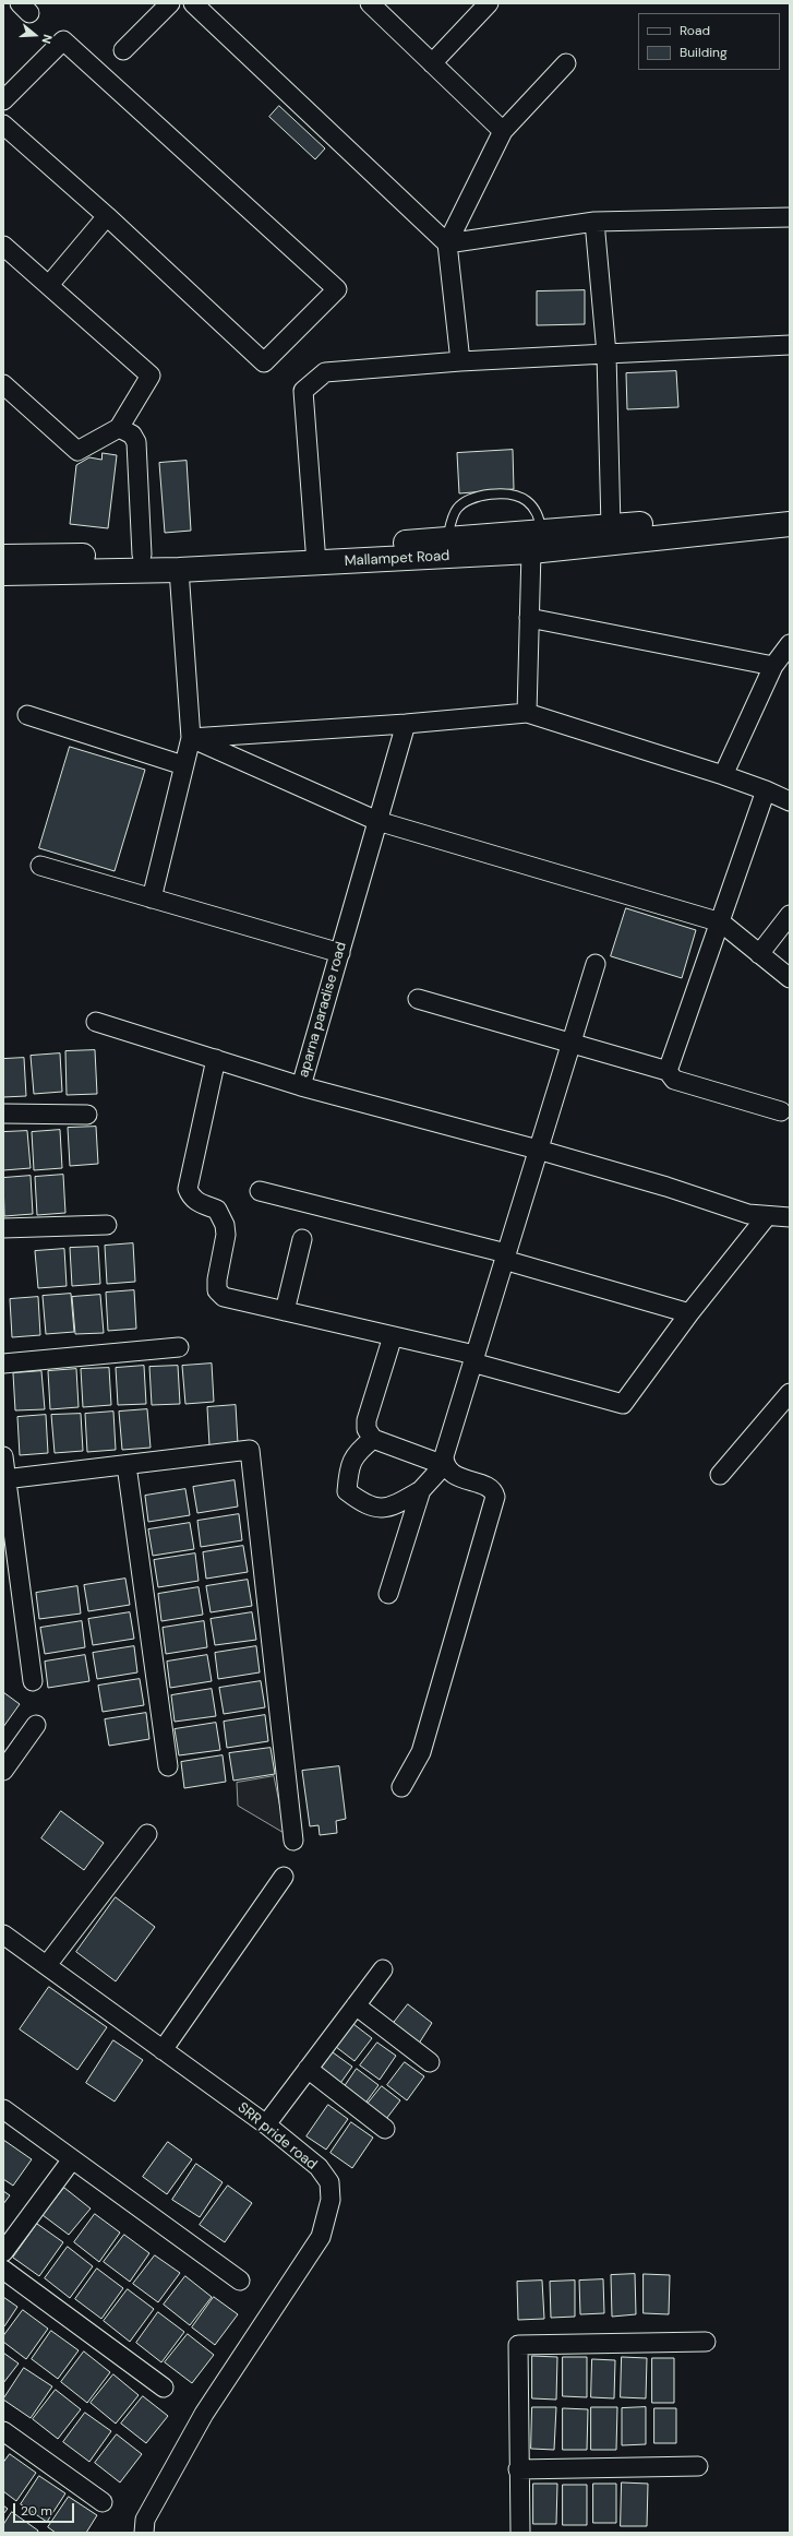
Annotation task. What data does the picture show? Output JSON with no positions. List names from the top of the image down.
{
  "streets": {
    "main road": ["Mallampet Road"],
    "street": ["aparna paradise road", "SRR pride road"]
  },
  "legend": ["Road", "Building"],
  "scale_bar": "20 m",
  "north": "right"
}
